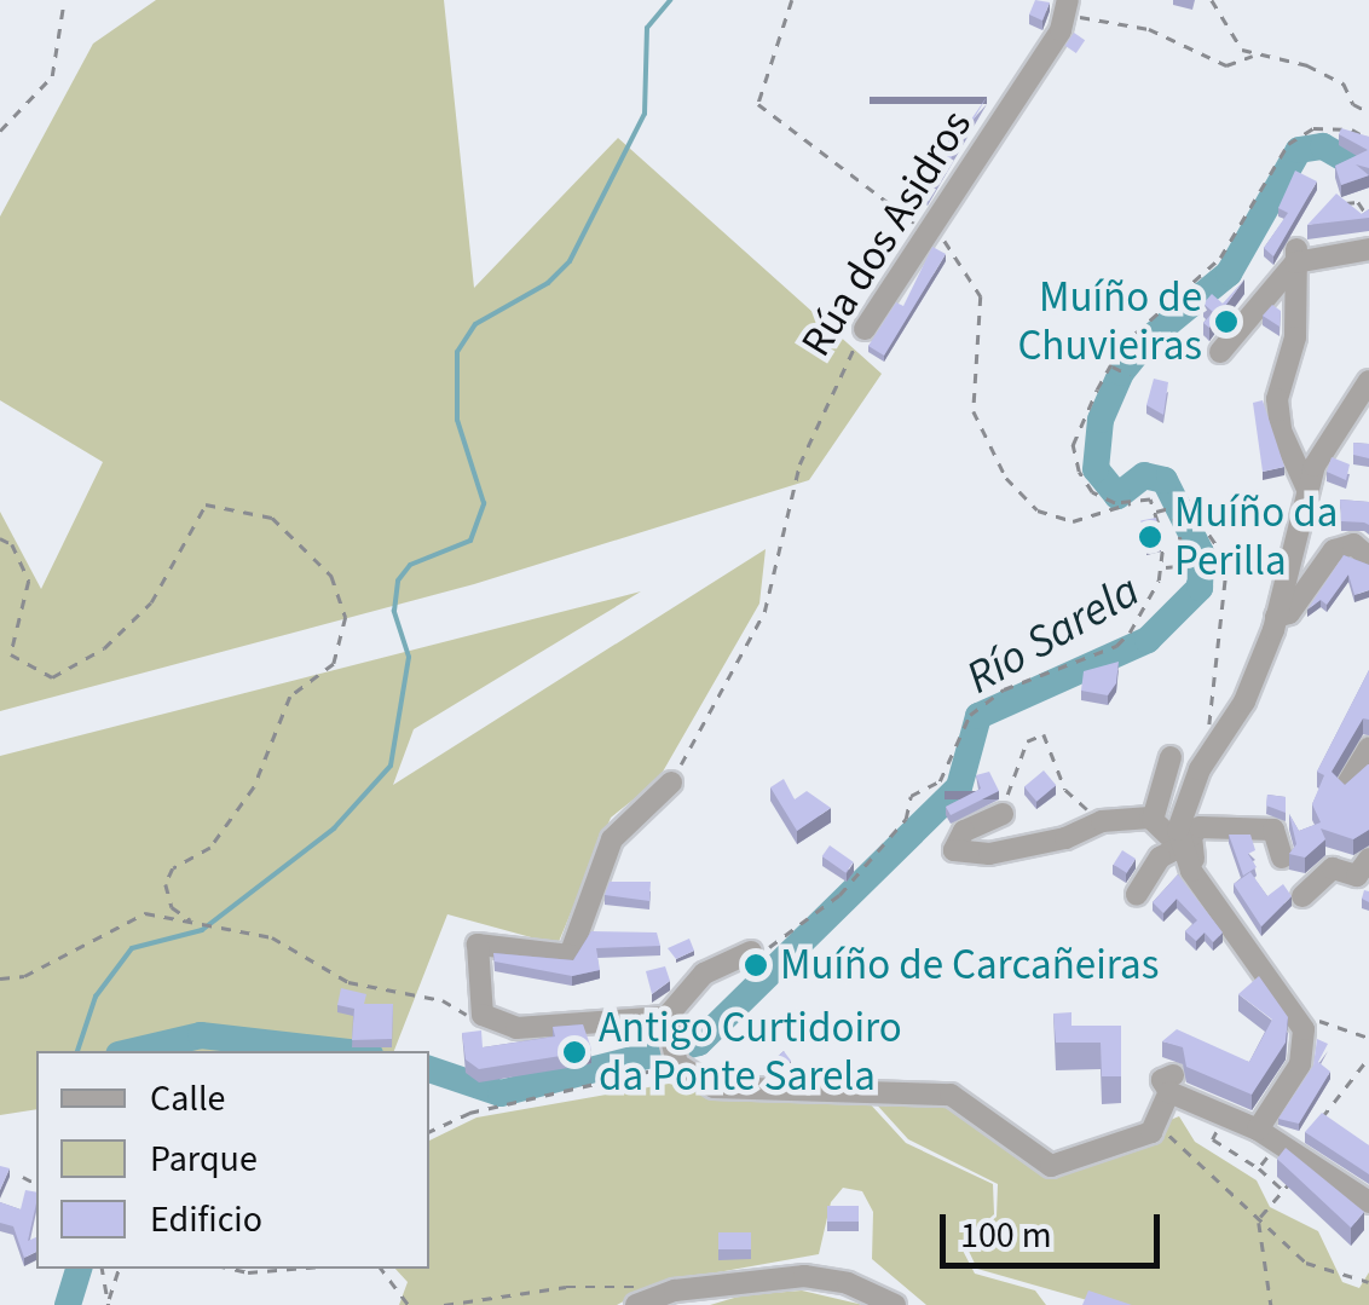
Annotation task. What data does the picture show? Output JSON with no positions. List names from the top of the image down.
{
  "streets": {
    "street": ["Rúa dos Asidros"]
  },
  "water": ["Río Sarela"],
  "places": [
    "Muíño de Chuvieiras",
    "Muíño da Perilla",
    "Muíño de Carcañeiras",
    "Antigo Curtidoiro da Ponte Sarela"
  ],
  "legend": ["Calle", "Parque", "Edificio"],
  "scale_bar": "100 m"
}
